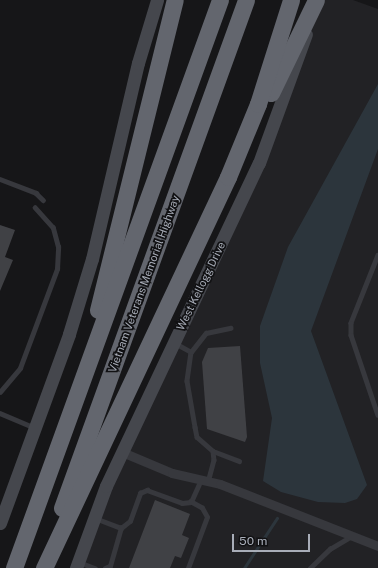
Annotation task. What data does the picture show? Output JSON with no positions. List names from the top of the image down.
{
  "streets": {
    "highway": ["Vietnam Veterans Memorial Highway"],
    "main road": ["West Kellogg Drive"]
  },
  "scale_bar": "50 m"
}
